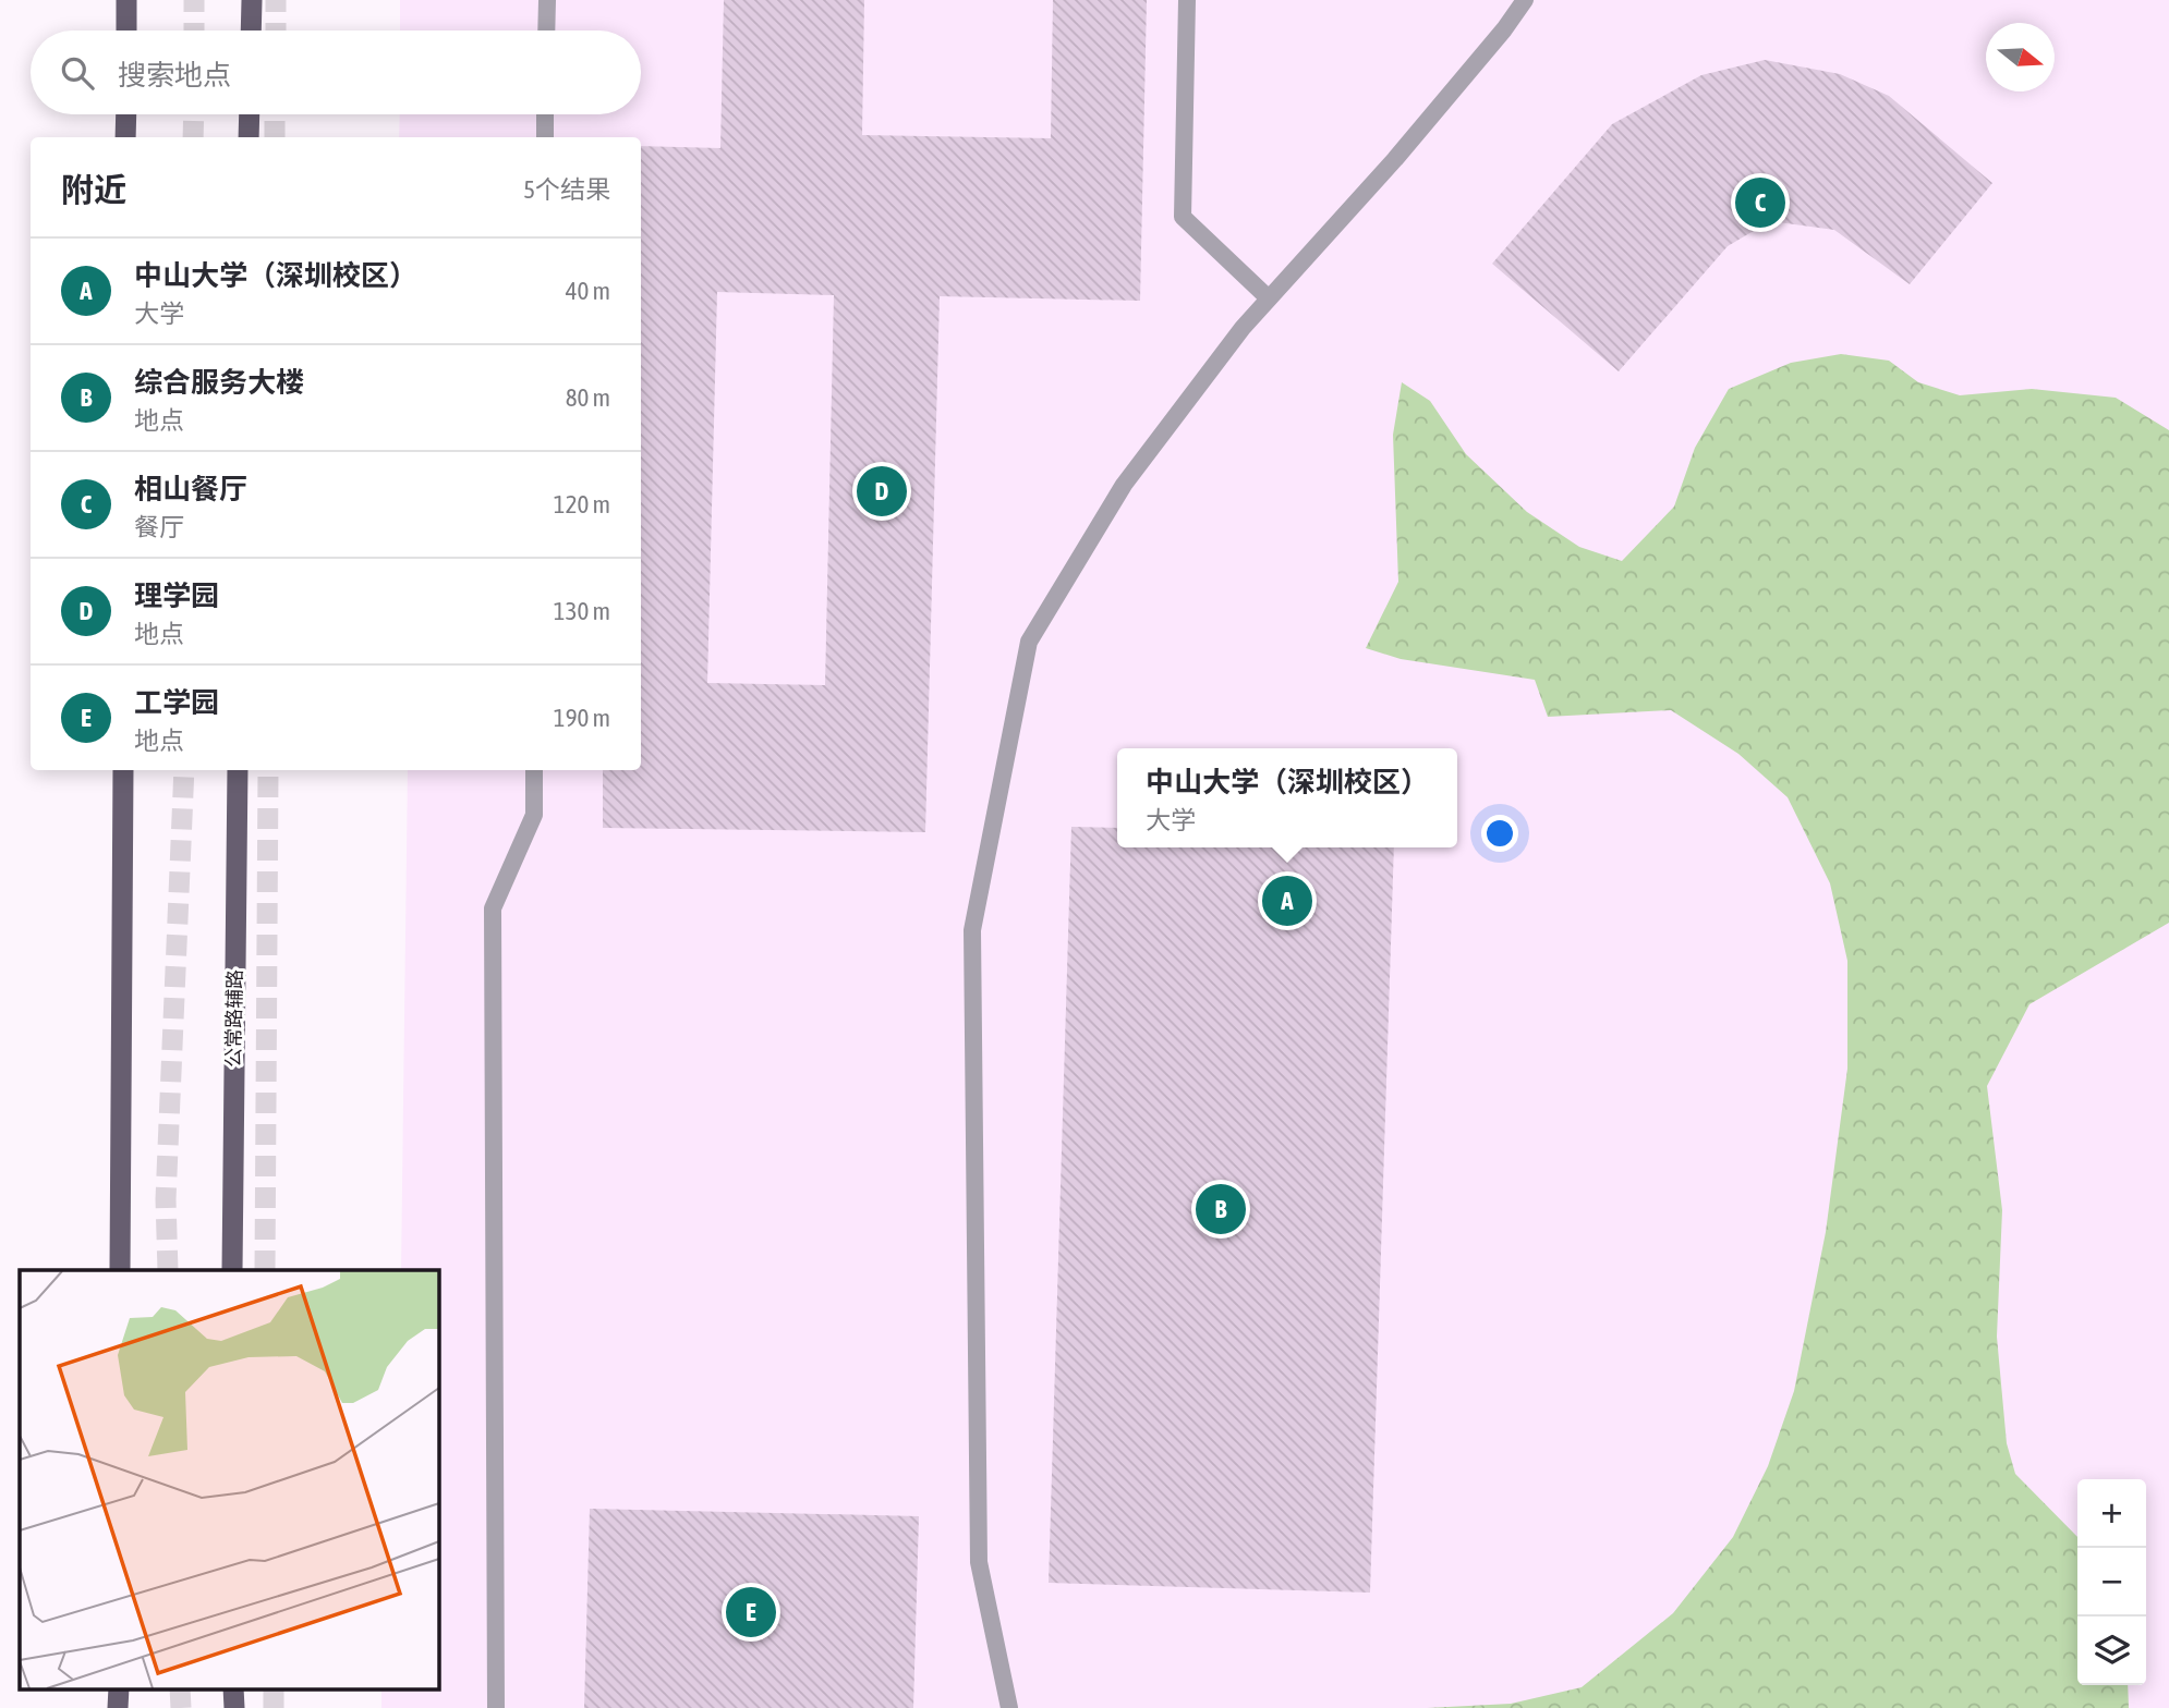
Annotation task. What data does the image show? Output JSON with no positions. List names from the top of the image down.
{
  "streets": {
    "main road": ["公常路辅路"]
  },
  "north": "right",
  "page": {
    "search": "搜索地点",
    "heading": ["附近", "5个结果"],
    "pins": [
      "C",
      "D",
      "A",
      "B",
      "E"
    ],
    "list": [
      {
        "mark": "A",
        "name": "中山大学（深圳校区）",
        "note": "大学",
        "value": "40 m"
      },
      {
        "mark": "B",
        "name": "综合服务大楼",
        "note": "地点",
        "value": "80 m"
      },
      {
        "mark": "C",
        "name": "相山餐厅",
        "note": "餐厅",
        "value": "120 m"
      },
      {
        "mark": "D",
        "name": "理学园",
        "note": "地点",
        "value": "130 m"
      },
      {
        "mark": "E",
        "name": "工学园",
        "note": "地点",
        "value": "190 m"
      }
    ],
    "popup": ["中山大学（深圳校区）", "大学"],
    "map_buttons": ["+", "−"]
  }
}
